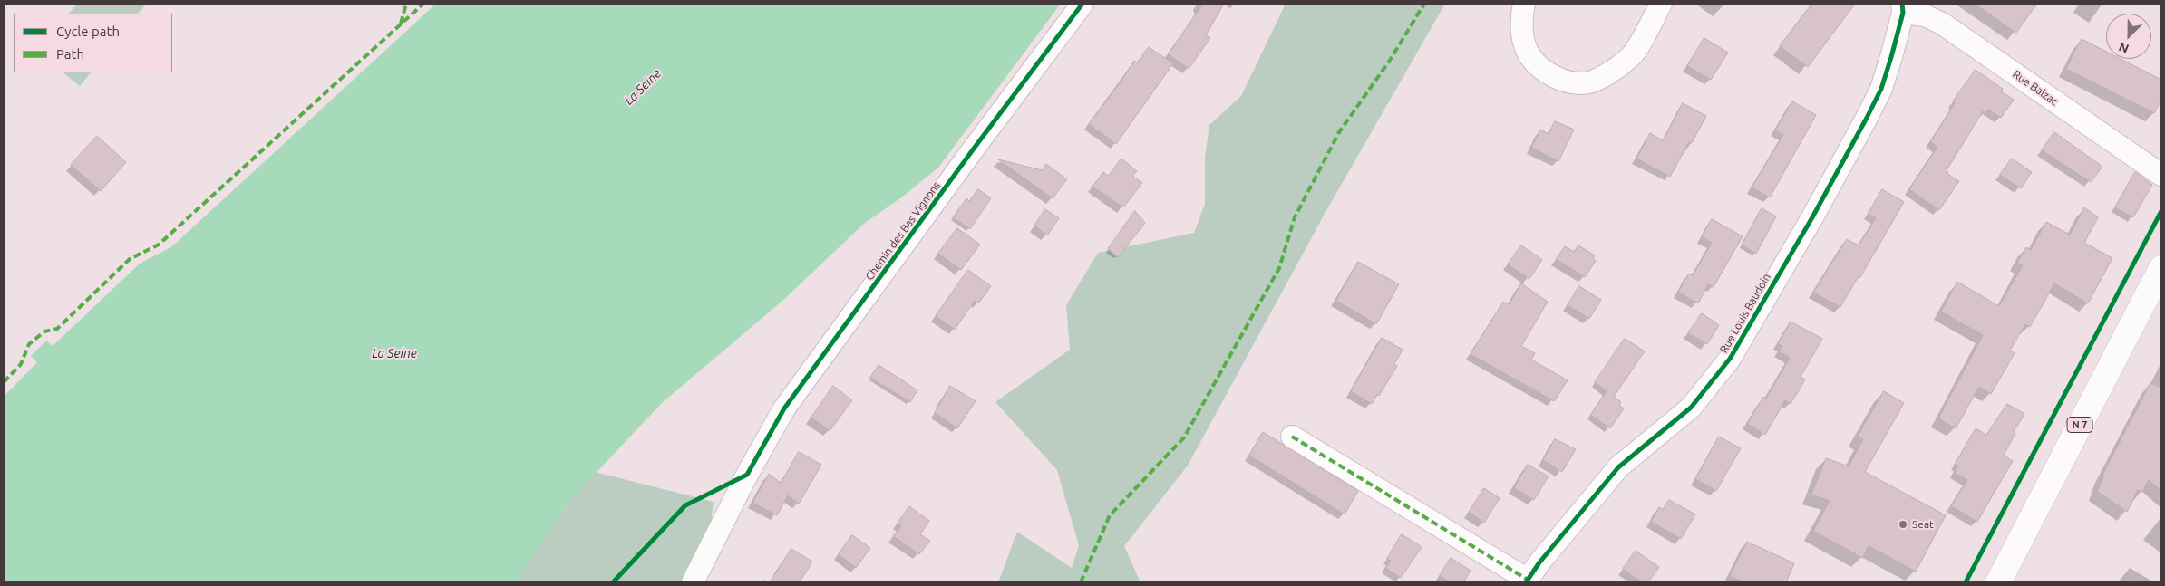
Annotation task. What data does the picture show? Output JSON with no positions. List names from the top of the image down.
{
  "streets": {
    "main road": ["N 7"],
    "street": ["Rue Balzac", "Chemin des Bas Vignons", "Rue Louis Baudoin"]
  },
  "crossings": [
    ["Rue Balzac", "Rue Louis Baudoin"]
  ],
  "water": ["La Seine"],
  "places": ["Seat"],
  "legend": ["Cycle path", "Path"],
  "north": "bottom left"
}
